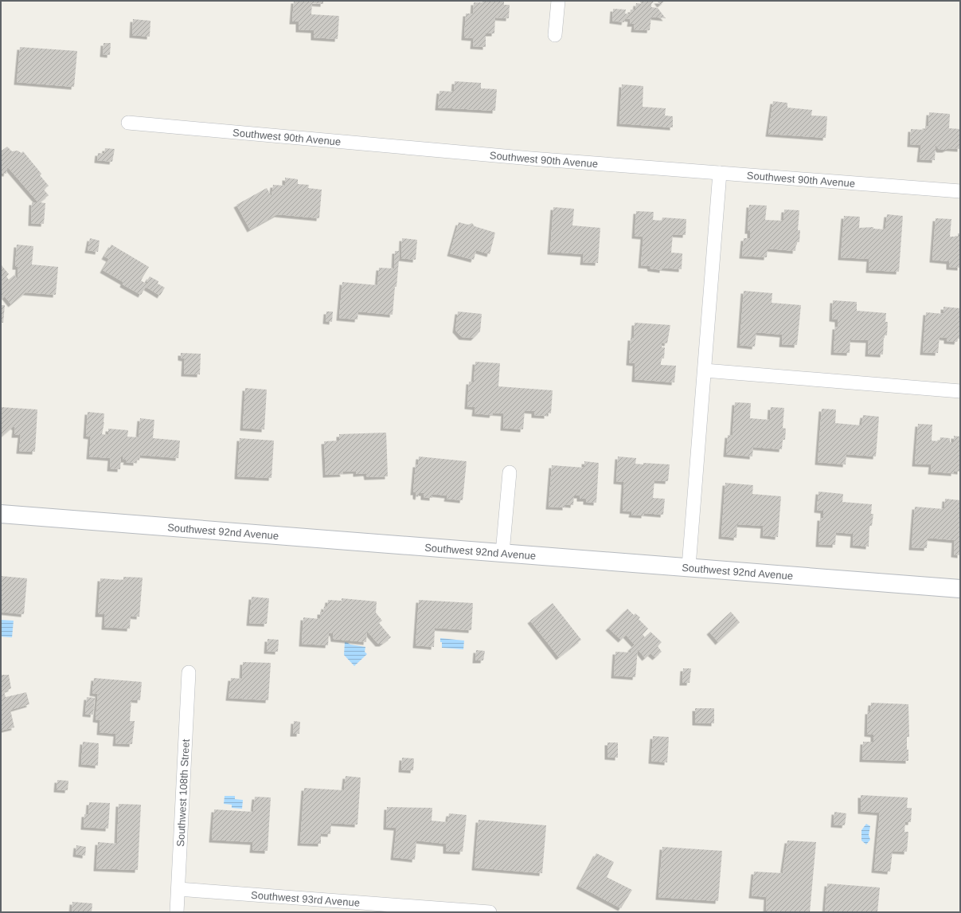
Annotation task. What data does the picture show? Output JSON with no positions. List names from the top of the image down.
{
  "streets": {
    "street": [
      "Southwest 90th Avenue",
      "Southwest 92nd Avenue",
      "Southwest 108th Street",
      "Southwest 93rd Avenue"
    ]
  },
  "crossings": [
    ["Southwest 108th Street", "Southwest 93rd Avenue"]
  ]
}
